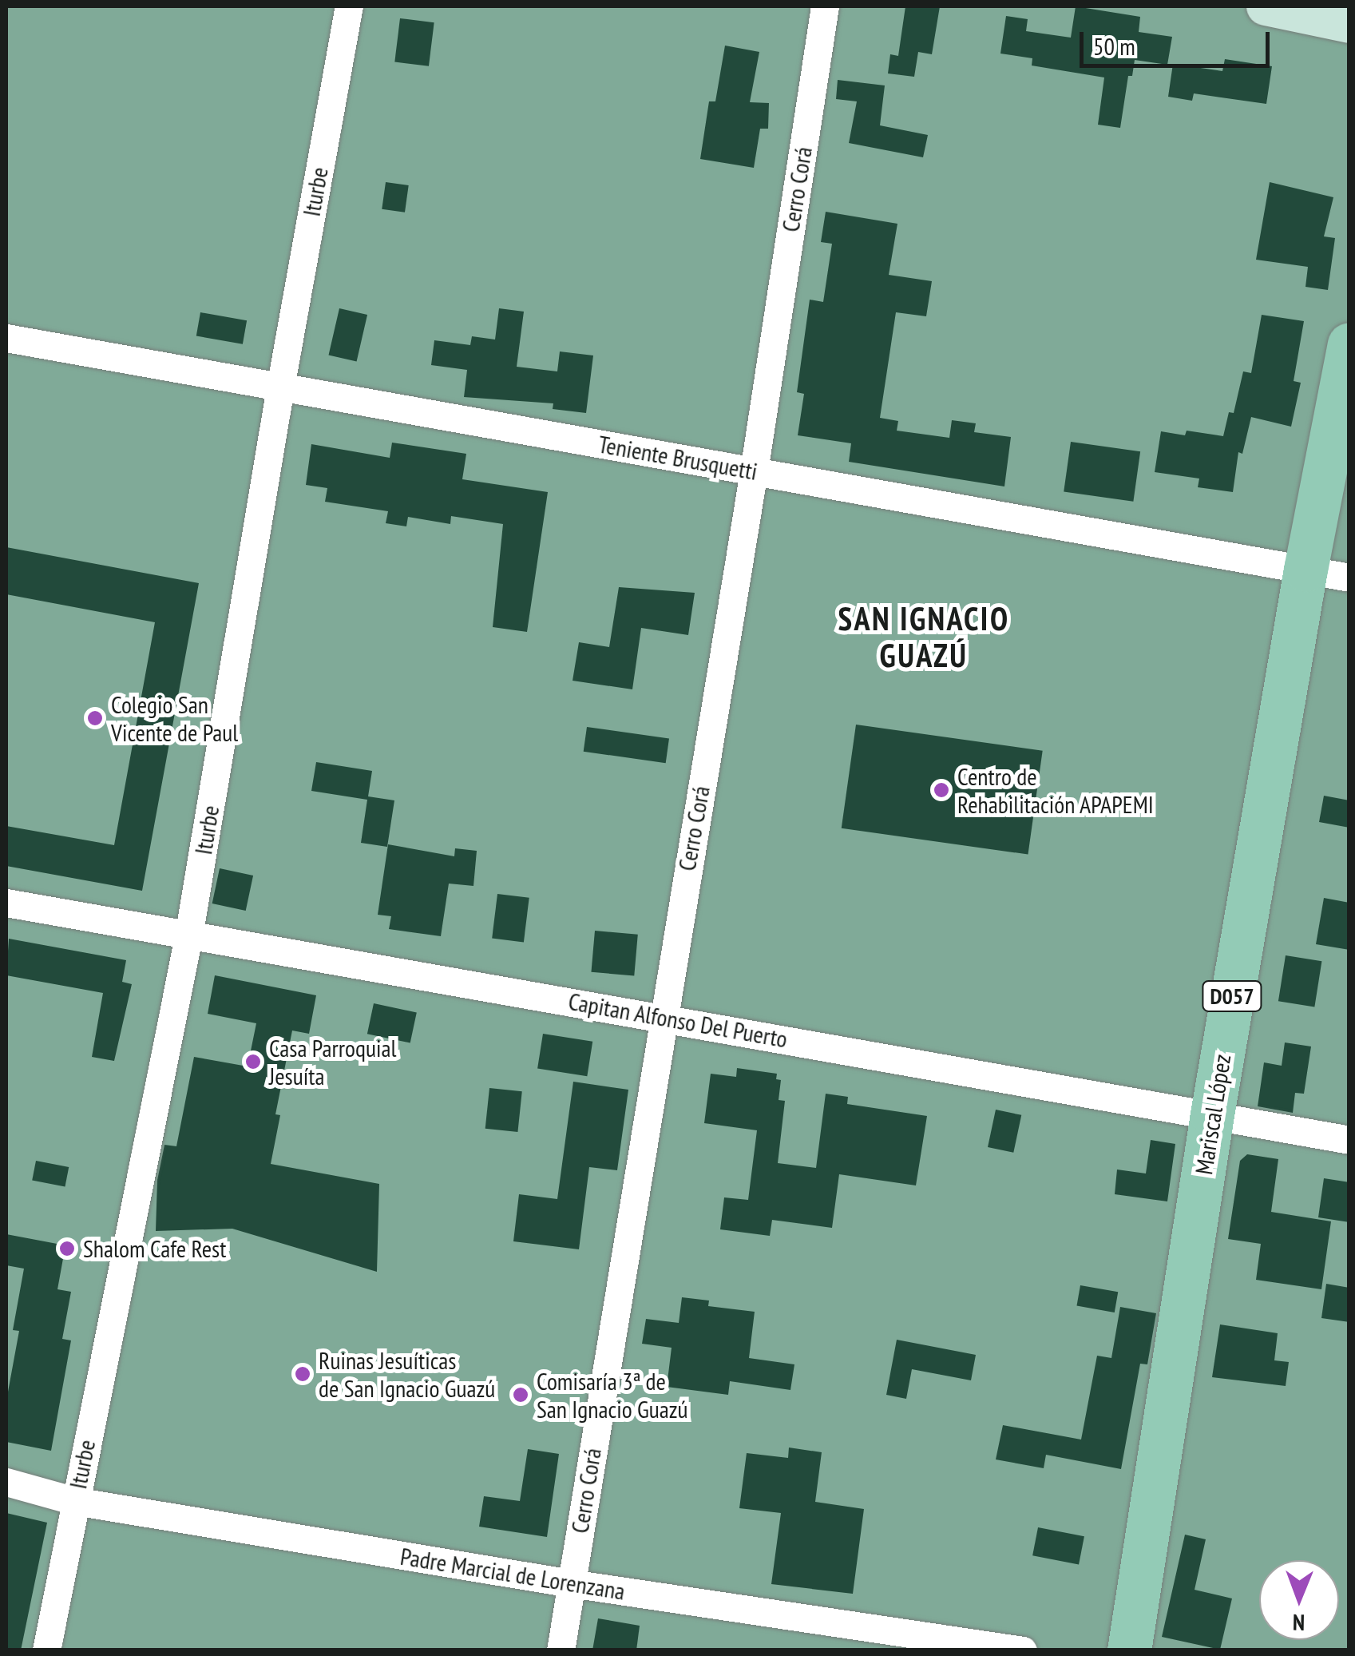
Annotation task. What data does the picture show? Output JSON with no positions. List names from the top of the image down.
{
  "streets": {
    "main road": ["D057", "Mariscal López"],
    "street": [
      "Cerro Corá",
      "Iturbe",
      "Teniente Brusquetti",
      "Capitan Alfonso Del Puerto",
      "Padre Marcial de Lorenzana"
    ]
  },
  "crossings": [
    ["Cerro Corá", "Teniente Brusquetti"],
    ["Cerro Corá", "Capitan Alfonso Del Puerto"],
    ["Cerro Corá", "Padre Marcial de Lorenzana"],
    ["Iturbe", "Teniente Brusquetti"],
    ["Iturbe", "Capitan Alfonso Del Puerto"],
    ["Iturbe", "Padre Marcial de Lorenzana"],
    ["Teniente Brusquetti", "Mariscal López"],
    ["Capitan Alfonso Del Puerto", "Mariscal López"]
  ],
  "districts": ["SAN IGNACIO GUAZÚ"],
  "places": [
    "Colegio San Vicente de Paul",
    "Centro de Rehabilitación APAPEMI",
    "Casa Parroquial Jesuíta",
    "Shalom Cafe Rest",
    "Ruinas Jesuíticas de San Ignacio Guazú",
    "Comisaría 3ª de San Ignacio Guazú"
  ],
  "scale_bar": "50 m",
  "north": "bottom"
}
